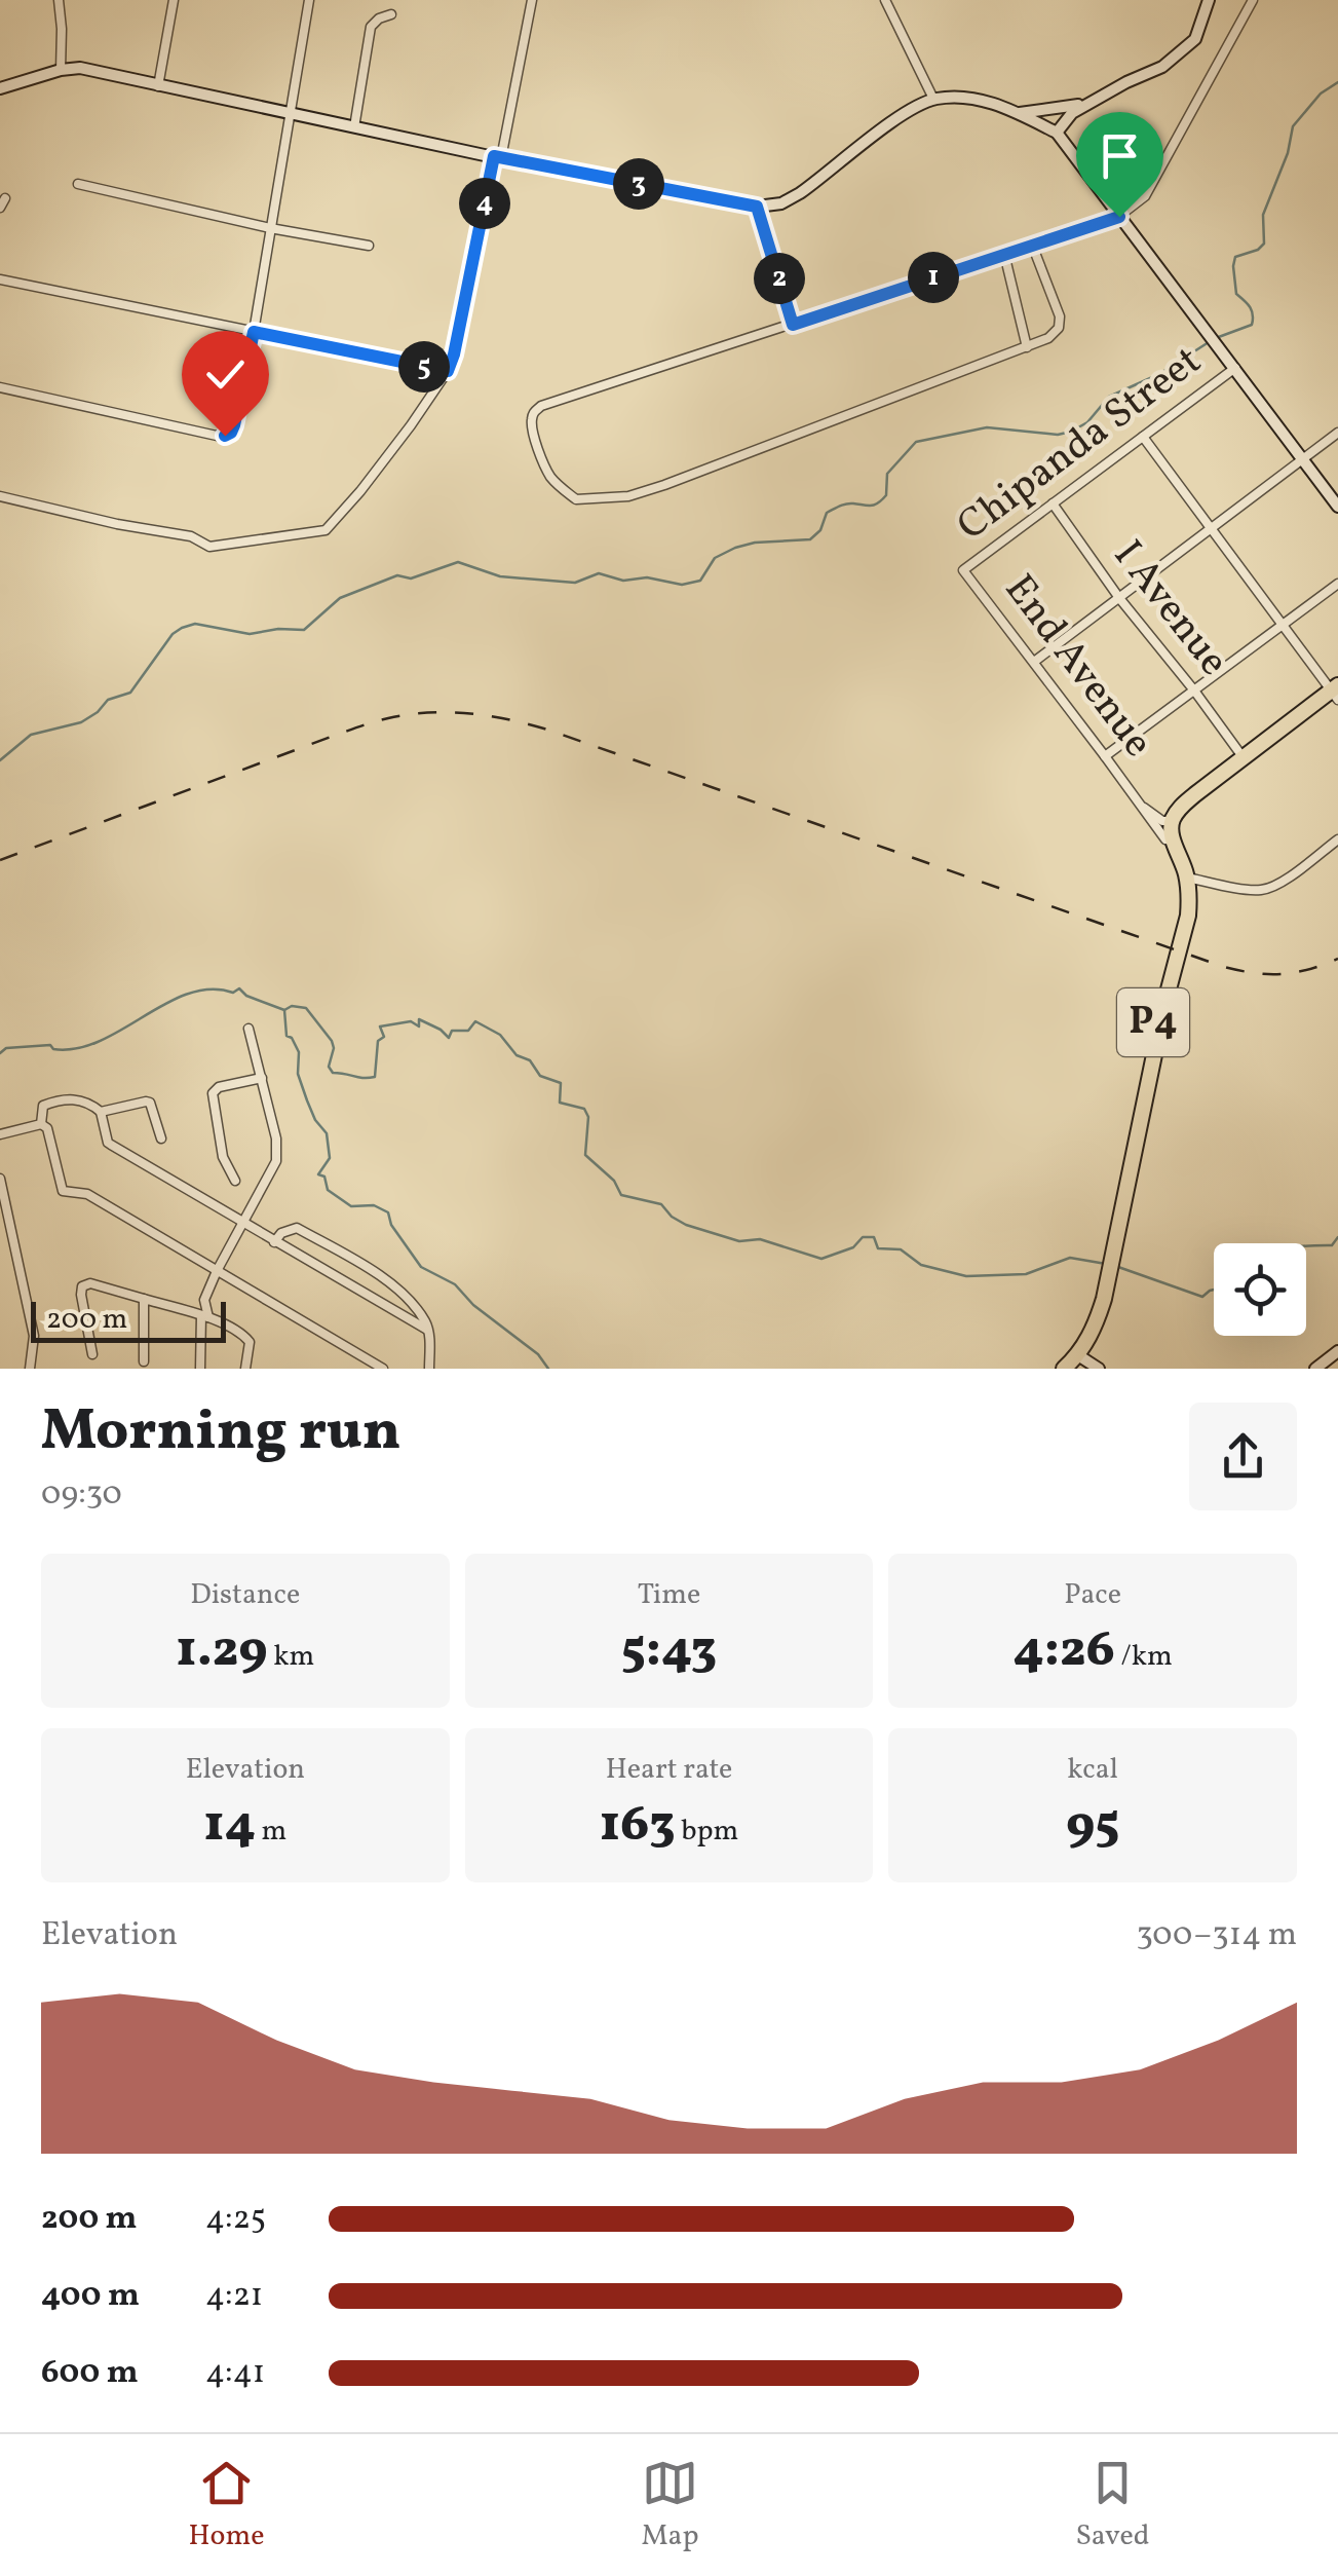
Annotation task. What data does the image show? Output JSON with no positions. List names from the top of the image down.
{
  "streets": {
    "highway": ["End Avenue", "P4"],
    "street": ["Chipanda Street", "I Avenue"]
  },
  "crossings": [
    ["Chipanda Street", "I Avenue"],
    ["Chipanda Street", "End Avenue"]
  ],
  "scale_bar": "200 m",
  "page": {
    "pins": [
      "3",
      "4",
      "1",
      "2",
      "5"
    ],
    "scale": "200 m",
    "heading": ["Morning run", "09:30"],
    "stats": [
      ["Distance", "1.29 km"],
      ["Time", "5:43"],
      ["Pace", "4:26 /km"],
      ["Elevation", "14 m"],
      ["Heart rate", "163 bpm"],
      ["kcal", "95"]
    ],
    "chart": ["Elevation", "300–314 m"],
    "list": [
      {
        "name": "200 m",
        "note": "4:25"
      },
      {
        "name": "400 m",
        "note": "4:21"
      },
      {
        "name": "600 m",
        "note": "4:41"
      }
    ],
    "tabs": ["Home", "Map", "Saved"]
  }
}
